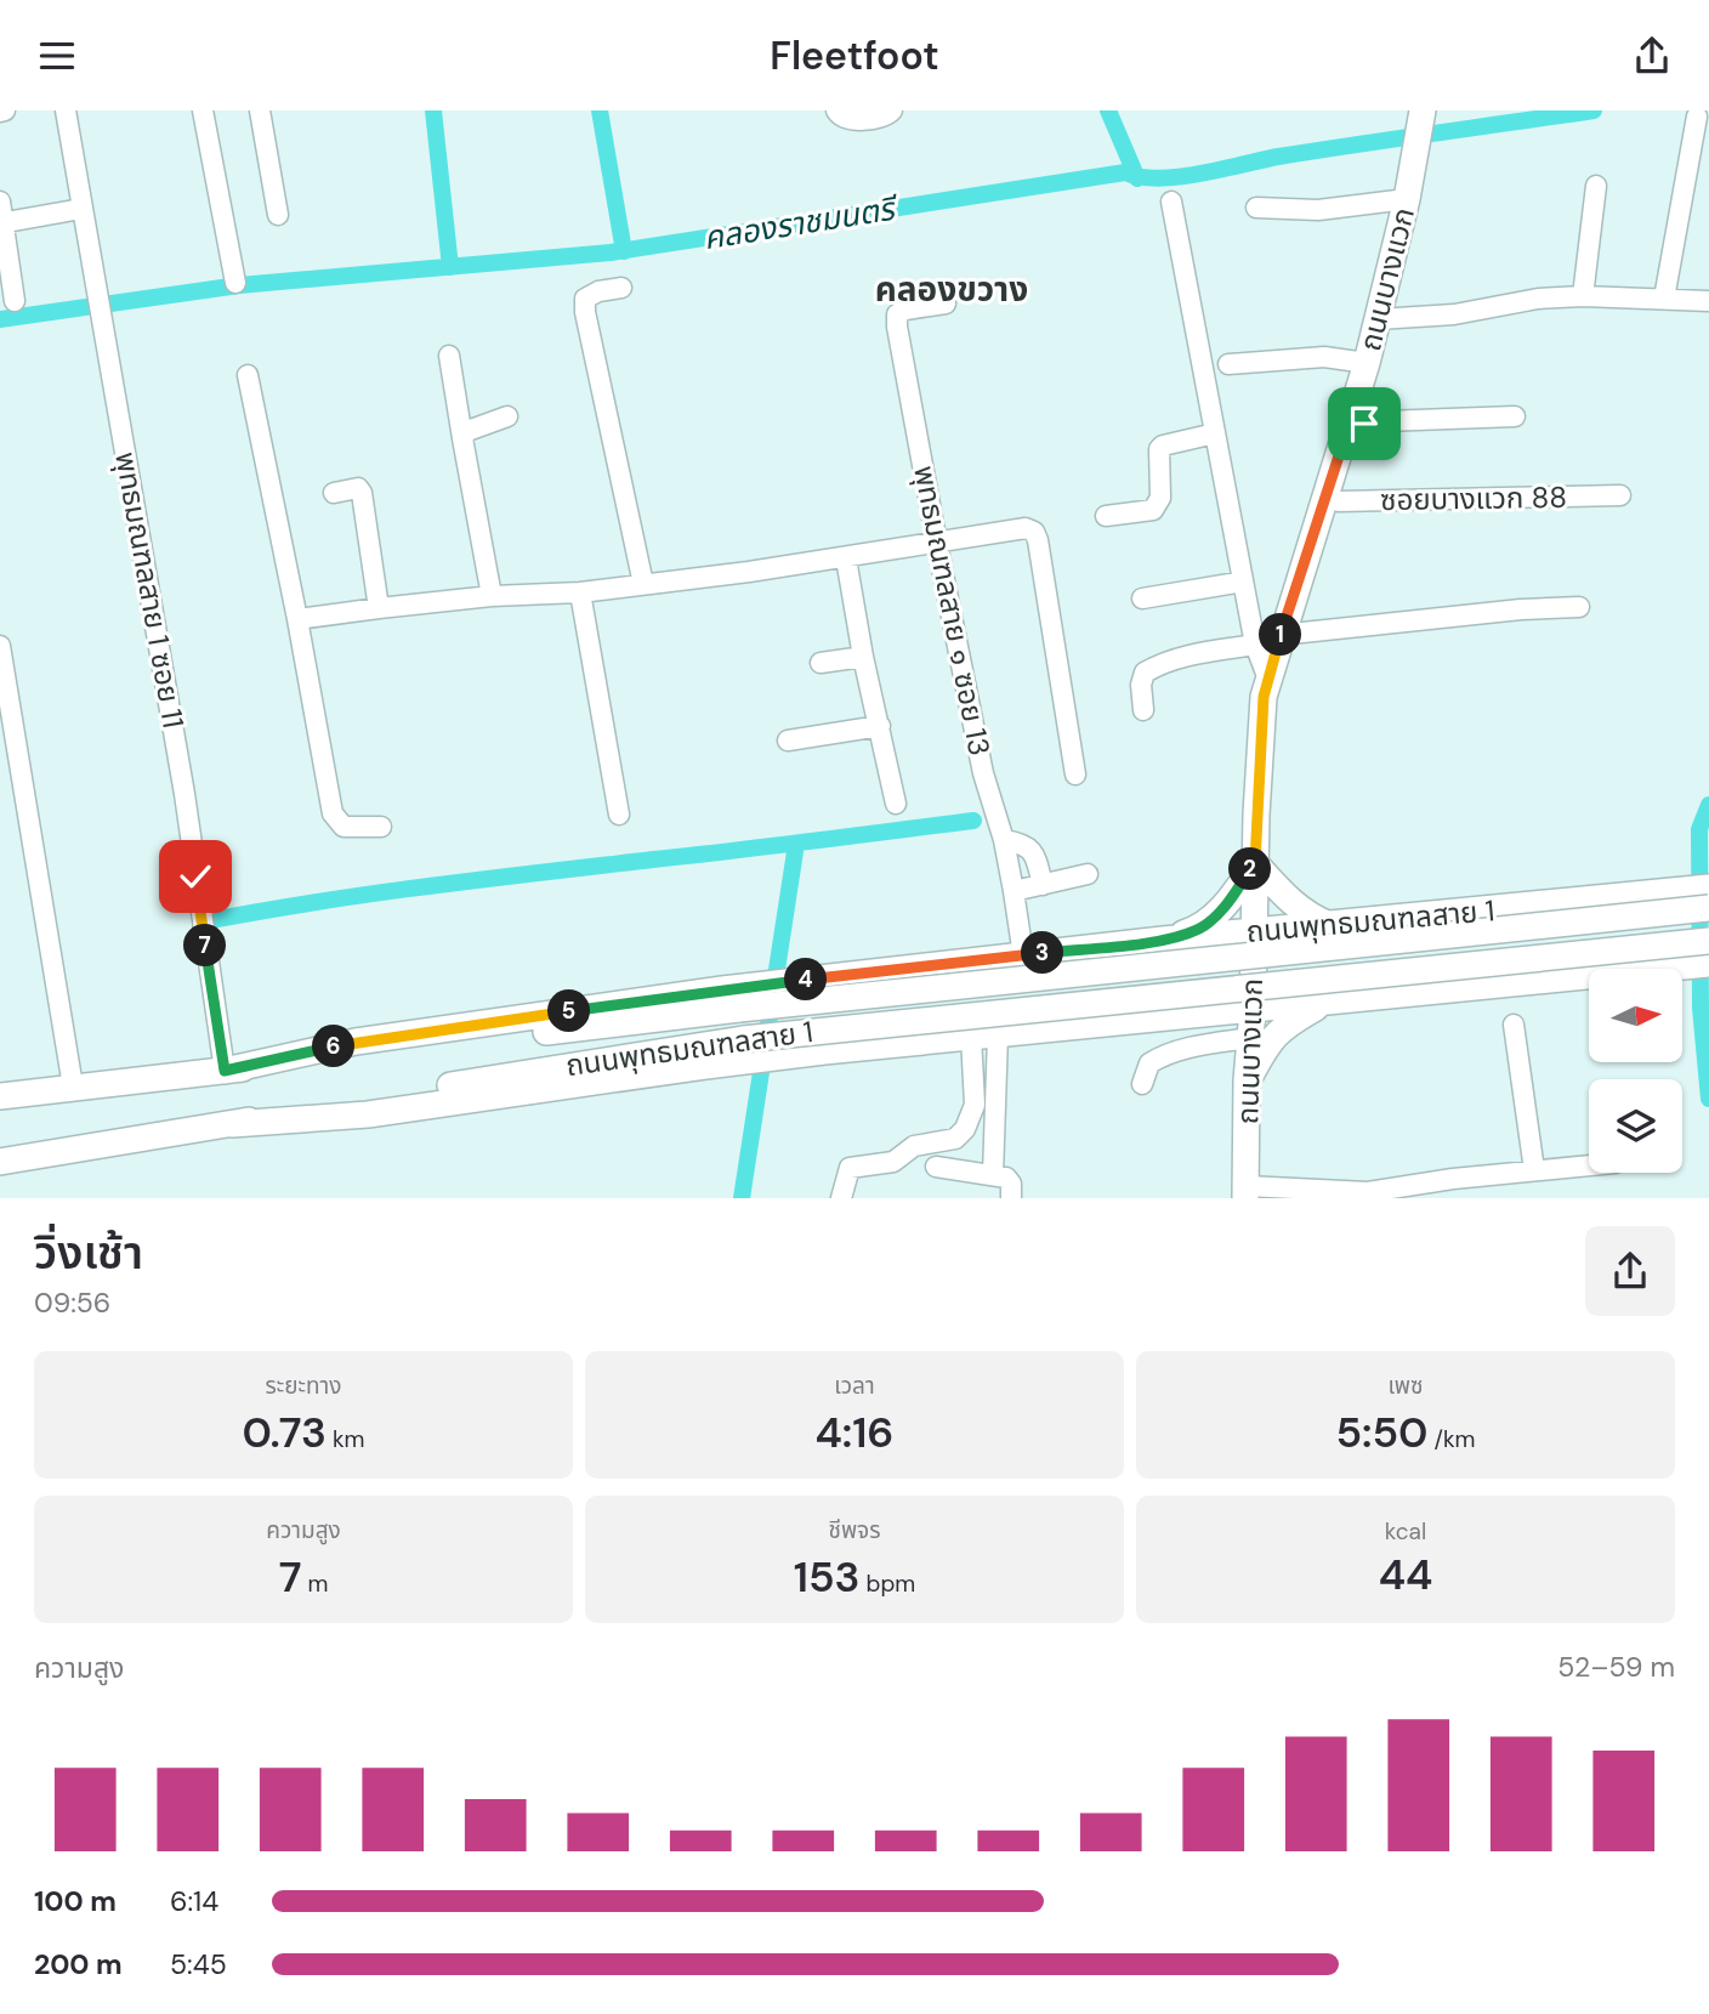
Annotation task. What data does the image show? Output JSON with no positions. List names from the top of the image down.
{
  "streets": {
    "main road": ["ถนนบางแวก", "ถนนพุทธมณฑลสาย 1"],
    "street": ["ซอยบางแวก 88", "พุทธมณฑลสาย 1 ซอย 11", "พุทธมณฑลสาย ๑ ซอย 13"]
  },
  "crossings": [
    ["ถนนบางแวก", "ซอยบางแวก 88"],
    ["ถนนบางแวก", "ถนนพุทธมณฑลสาย 1"],
    ["พุทธมณฑลสาย 1 ซอย 11", "ถนนพุทธมณฑลสาย 1"],
    ["พุทธมณฑลสาย ๑ ซอย 13", "ถนนพุทธมณฑลสาย 1"]
  ],
  "districts": ["คลองขวาง"],
  "water": ["คลองราชมนตรี"],
  "north": "right",
  "page": {
    "header": "Fleetfoot",
    "pins": [
      "1",
      "2",
      "7",
      "3",
      "4",
      "5",
      "6"
    ],
    "heading": ["วิ่งเช้า", "09:56"],
    "stats": [
      ["ระยะทาง", "0.73 km"],
      ["เวลา", "4:16"],
      ["เพซ", "5:50 /km"],
      ["ความสูง", "7 m"],
      ["ชีพจร", "153 bpm"],
      ["kcal", "44"]
    ],
    "chart": ["ความสูง", "52–59 m"],
    "list": [
      {
        "name": "100 m",
        "note": "6:14"
      },
      {
        "name": "200 m",
        "note": "5:45"
      }
    ]
  }
}
